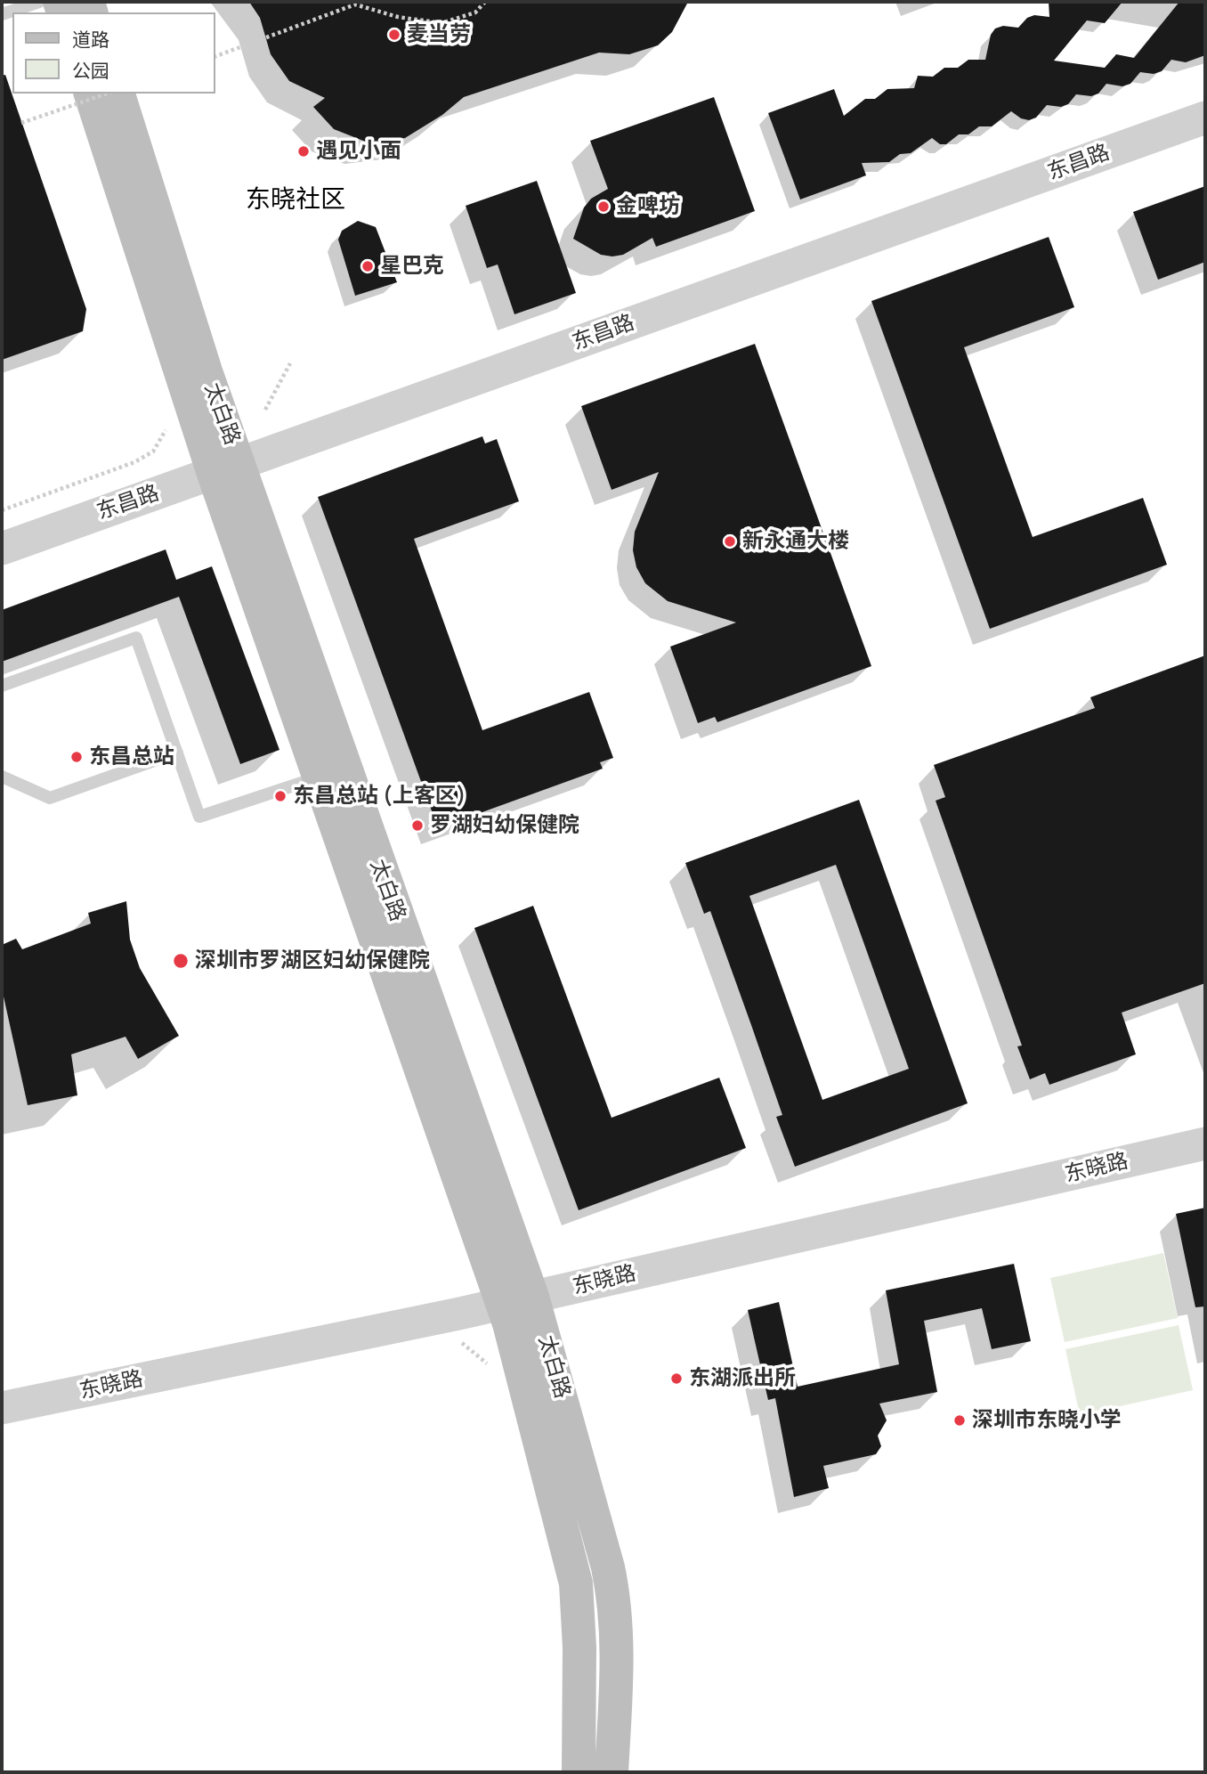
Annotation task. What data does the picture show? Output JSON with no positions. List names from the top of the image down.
{
  "streets": {
    "main road": ["太白路"],
    "street": ["东昌路", "东晓路"]
  },
  "crossings": [
    ["东昌路", "太白路"],
    ["太白路", "东晓路"]
  ],
  "districts": ["东晓社区"],
  "places": [
    "麦当劳",
    "遇见小面",
    "金啤坊",
    "星巴克",
    "新永通大楼",
    "东昌总站",
    "东昌总站 (上客区)",
    "罗湖妇幼保健院",
    "深圳市罗湖区妇幼保健院",
    "东湖派出所",
    "深圳市东晓小学"
  ],
  "legend": ["道路", "公园"]
}
